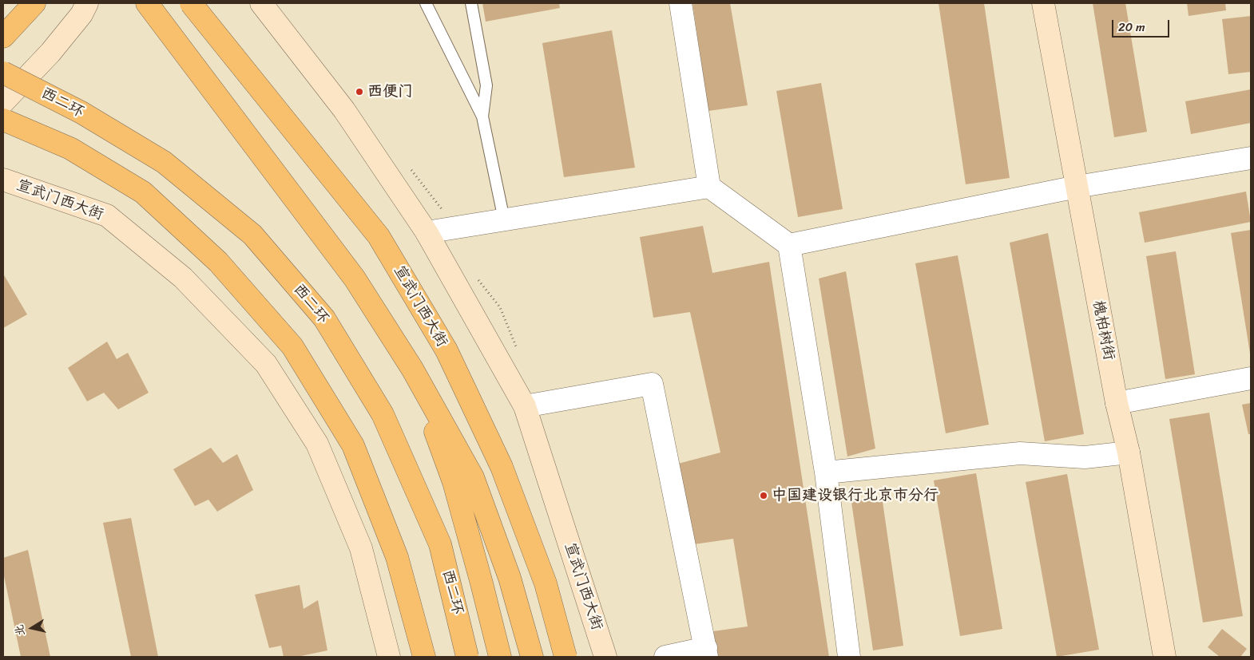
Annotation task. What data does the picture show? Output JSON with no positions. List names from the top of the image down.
{
  "streets": {
    "highway": ["西二环", "宣武门西大街"],
    "street": ["槐柏树街"]
  },
  "places": ["西便门", "中国建设银行北京市分行"],
  "scale_bar": "20 m",
  "north": "left"
}
